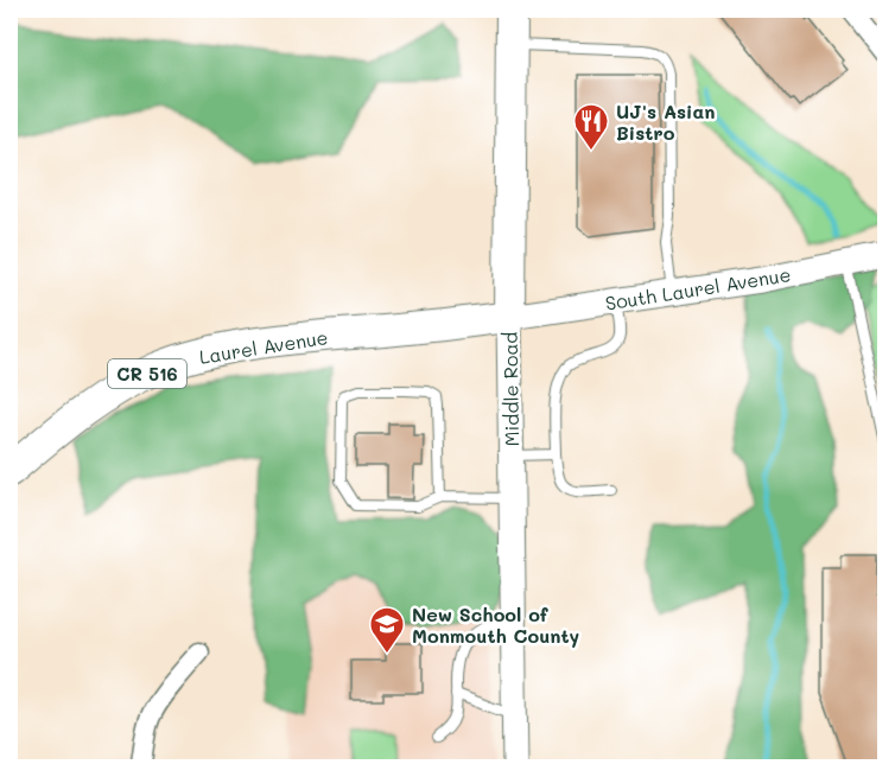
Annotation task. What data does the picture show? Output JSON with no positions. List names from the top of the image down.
{
  "streets": {
    "main road": ["Laurel Avenue", "CR 516", "Middle Road"],
    "street": ["South Laurel Avenue"]
  },
  "crossings": [
    ["South Laurel Avenue", "Laurel Avenue"],
    ["South Laurel Avenue", "Middle Road"],
    ["Laurel Avenue", "Middle Road"]
  ],
  "places": {
    "restaurant": ["UJ's Asian Bistro"],
    "school or university": ["New School of Monmouth County"]
  }
}
